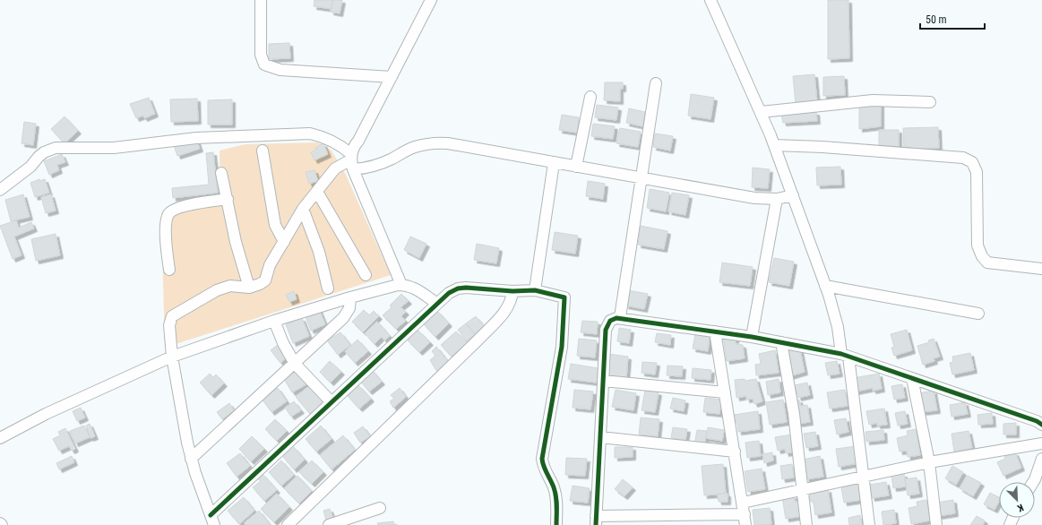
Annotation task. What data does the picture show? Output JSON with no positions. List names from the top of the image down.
{
  "scale_bar": "50 m",
  "north": "bottom right"
}
